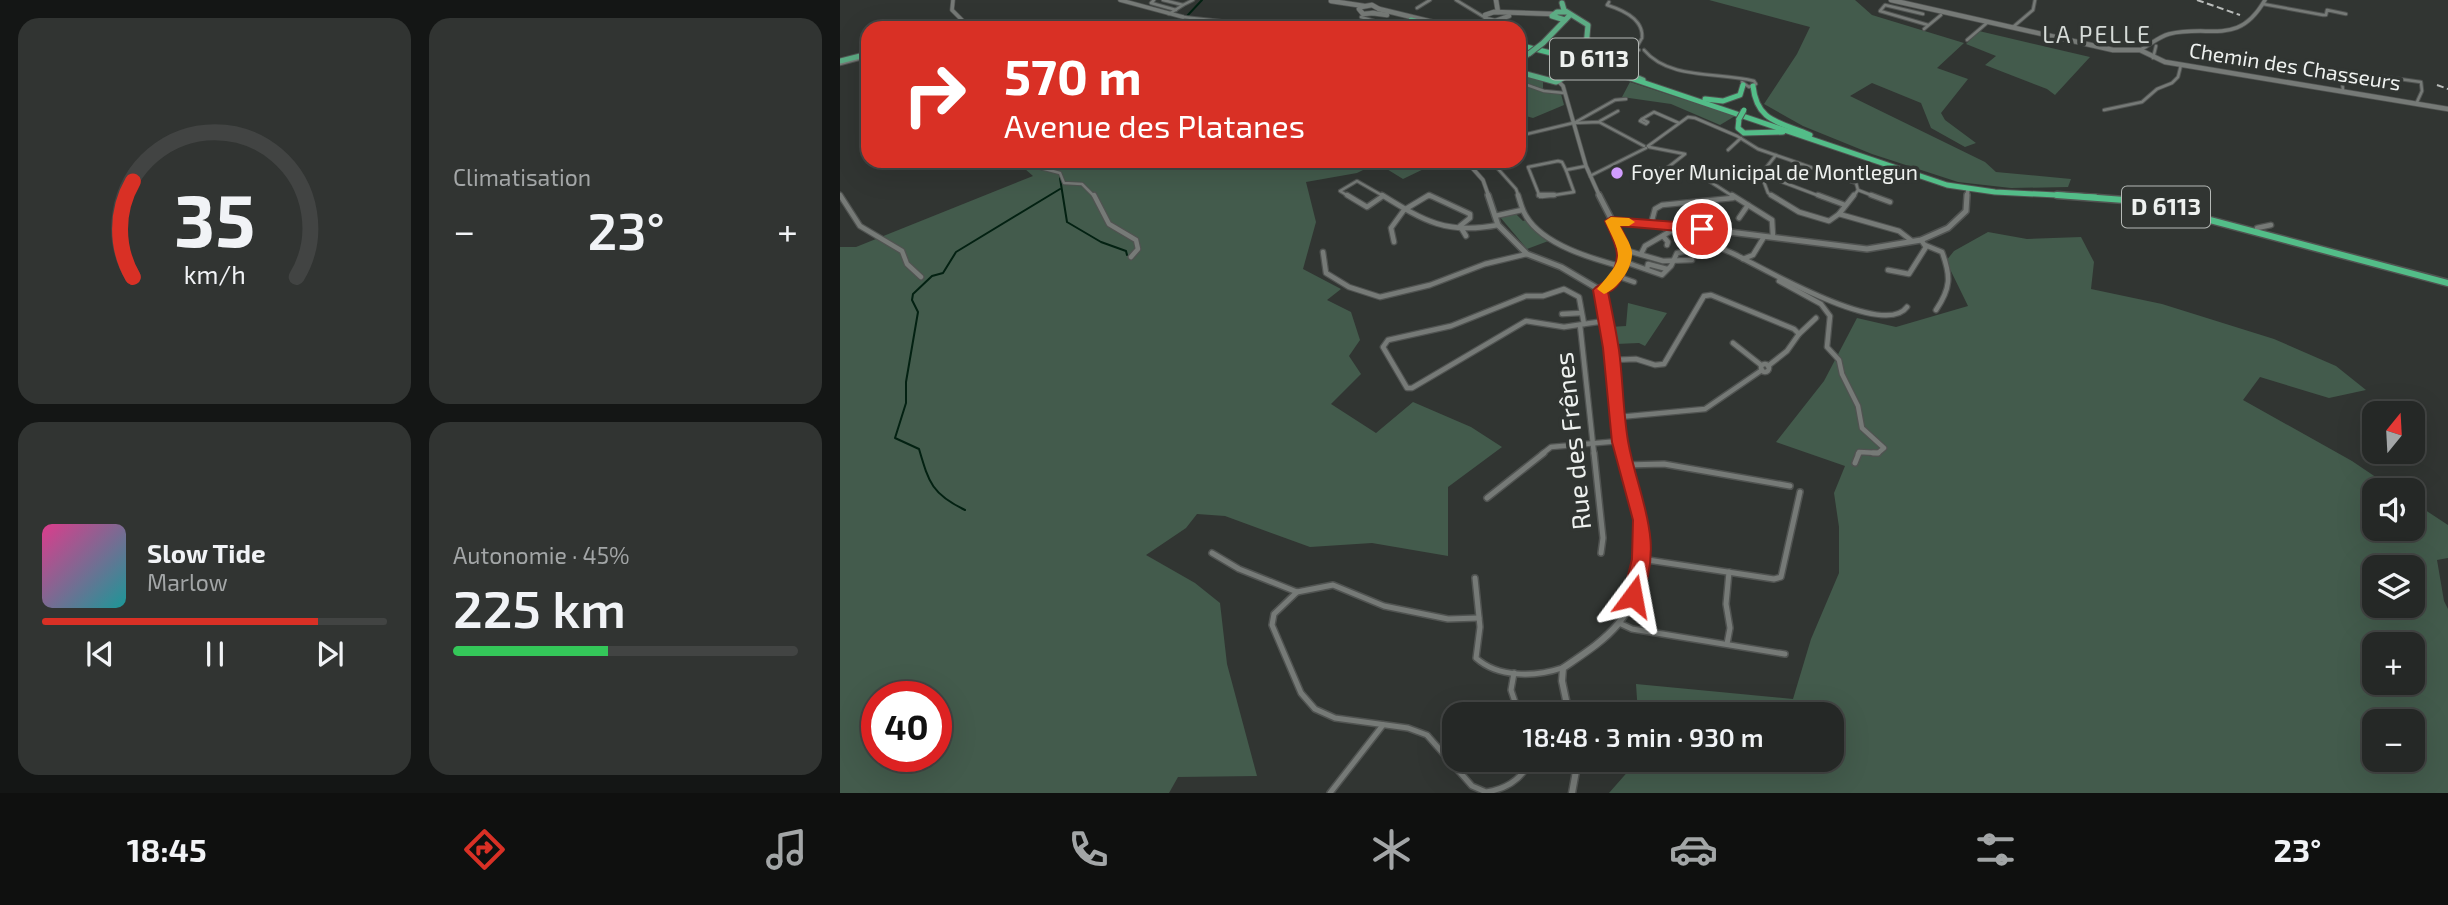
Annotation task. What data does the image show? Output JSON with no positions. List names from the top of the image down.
{
  "streets": {
    "highway": ["D 6113"],
    "main road": ["Chemin des Chasseurs"],
    "street": ["Rue des Frênes"]
  },
  "districts": ["LA PELLE"],
  "places": ["Foyer Municipal de Montlegun"],
  "north": "top",
  "page": {
    "tile": [
      "Climatisation",
      ["Autonomie · 45%", "225 km"]
    ],
    "turn": ["570 m", "Avenue des Platanes"],
    "heat": ["−", "23°", "+"],
    "map_buttons": ["+", "−"],
    "song": ["Slow Tide", "Marlow"],
    "limit": "40",
    "trip": "18:48 · 3 min · 930 m",
    "tabs": ["18:45", "23°"],
    "gauge": ["35", "km/h"]
  }
}
